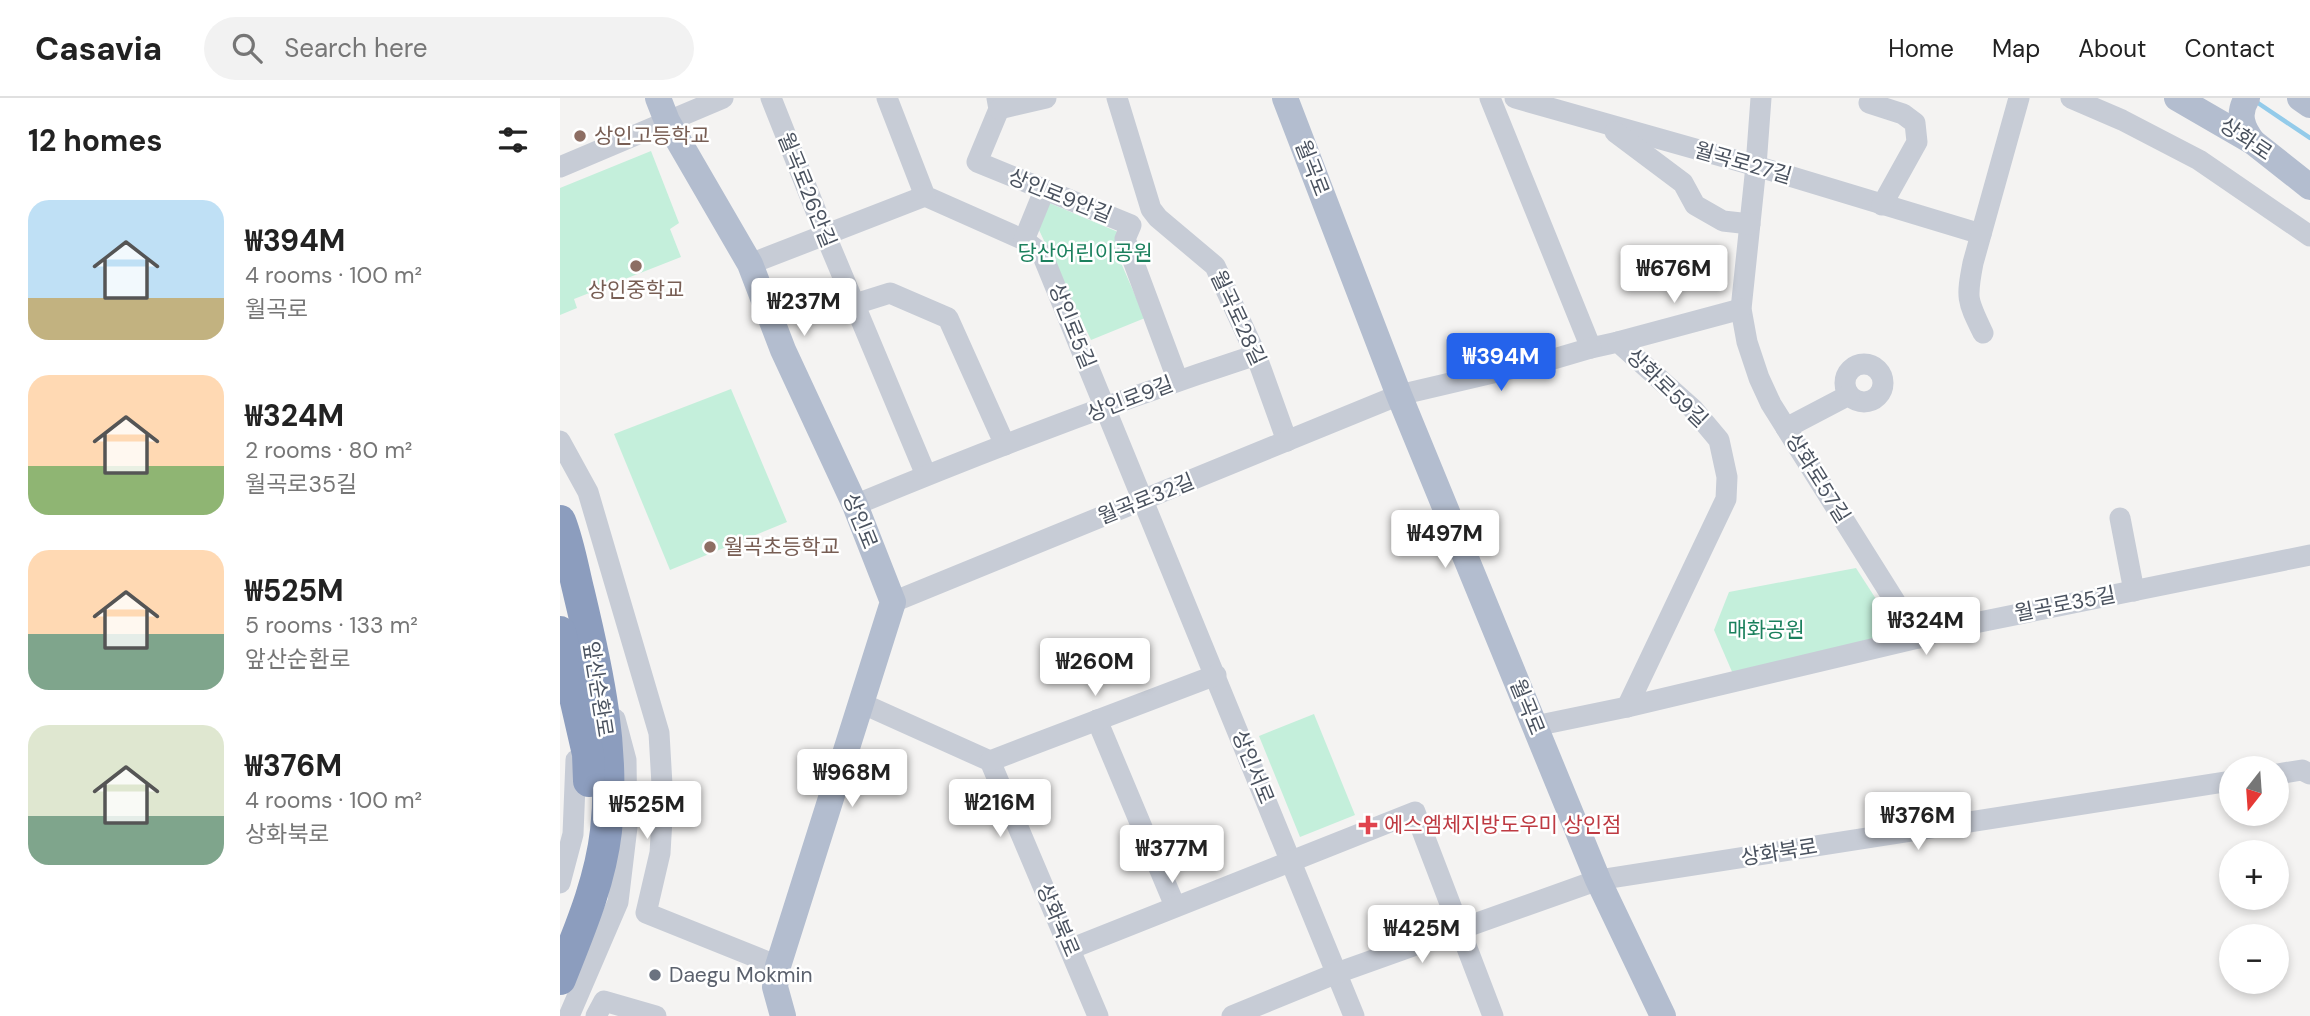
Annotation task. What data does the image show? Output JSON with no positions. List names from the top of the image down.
{
  "streets": {
    "highway": ["앞산순환로"],
    "main road": ["상화로", "월곡로", "상인로"],
    "street": [
      "월곡로27길",
      "월곡로26안길",
      "상인로9안길",
      "월곡로28길",
      "상인로5길",
      "상화로59길",
      "상인로9길",
      "상화로57길",
      "월곡로32길",
      "월곡로35길",
      "상인서로",
      "상화북로"
    ]
  },
  "crossings": [
    ["월곡로27길", "상화로57길"],
    ["월곡로", "월곡로32길"],
    ["월곡로", "월곡로35길"],
    ["월곡로", "상화북로"],
    ["월곡로26안길", "상인로9길"],
    ["상인로9안길", "상인로9길"],
    ["월곡로28길", "상인로9길"],
    ["월곡로28길", "월곡로32길"],
    ["상인로5길", "상인로9길"],
    ["상인로5길", "월곡로32길"],
    ["상인로5길", "상인서로"],
    ["상화로59길", "월곡로35길"],
    ["상인로9길", "상인로"],
    ["상화로57길", "월곡로35길"],
    ["월곡로32길", "상인로"],
    ["월곡로32길", "상인서로"],
    ["상인서로", "상화북로"]
  ],
  "parks": ["당산어린이공원", "매화공원"],
  "places": {
    "other": [
      "상인고등학교",
      "상인중학교",
      "월곡초등학교",
      "Daegu Mokmin"
    ],
    "health": ["에스엠체지방도우미 상인점"]
  },
  "north": "bottom",
  "page": {
    "header": "Casavia",
    "search": "Search here",
    "nav": [
      "Home",
      "Map",
      "About",
      "Contact"
    ],
    "heading": "12 homes",
    "list": [
      {
        "name": "₩394M",
        "note": "4 rooms · 100 m² · 월곡로"
      },
      {
        "name": "₩324M",
        "note": "2 rooms · 80 m² · 월곡로35길"
      },
      {
        "name": "₩525M",
        "note": "5 rooms · 133 m² · 앞산순환로"
      },
      {
        "name": "₩376M",
        "note": "4 rooms · 100 m² · 상화북로"
      }
    ],
    "price": [
      "₩676M",
      "₩237M",
      "₩394M",
      "₩497M",
      "₩324M",
      "₩260M",
      "₩968M",
      "₩216M",
      "₩525M",
      "₩376M",
      "₩377M",
      "₩425M"
    ],
    "map_buttons": ["+", "−"]
  }
}
